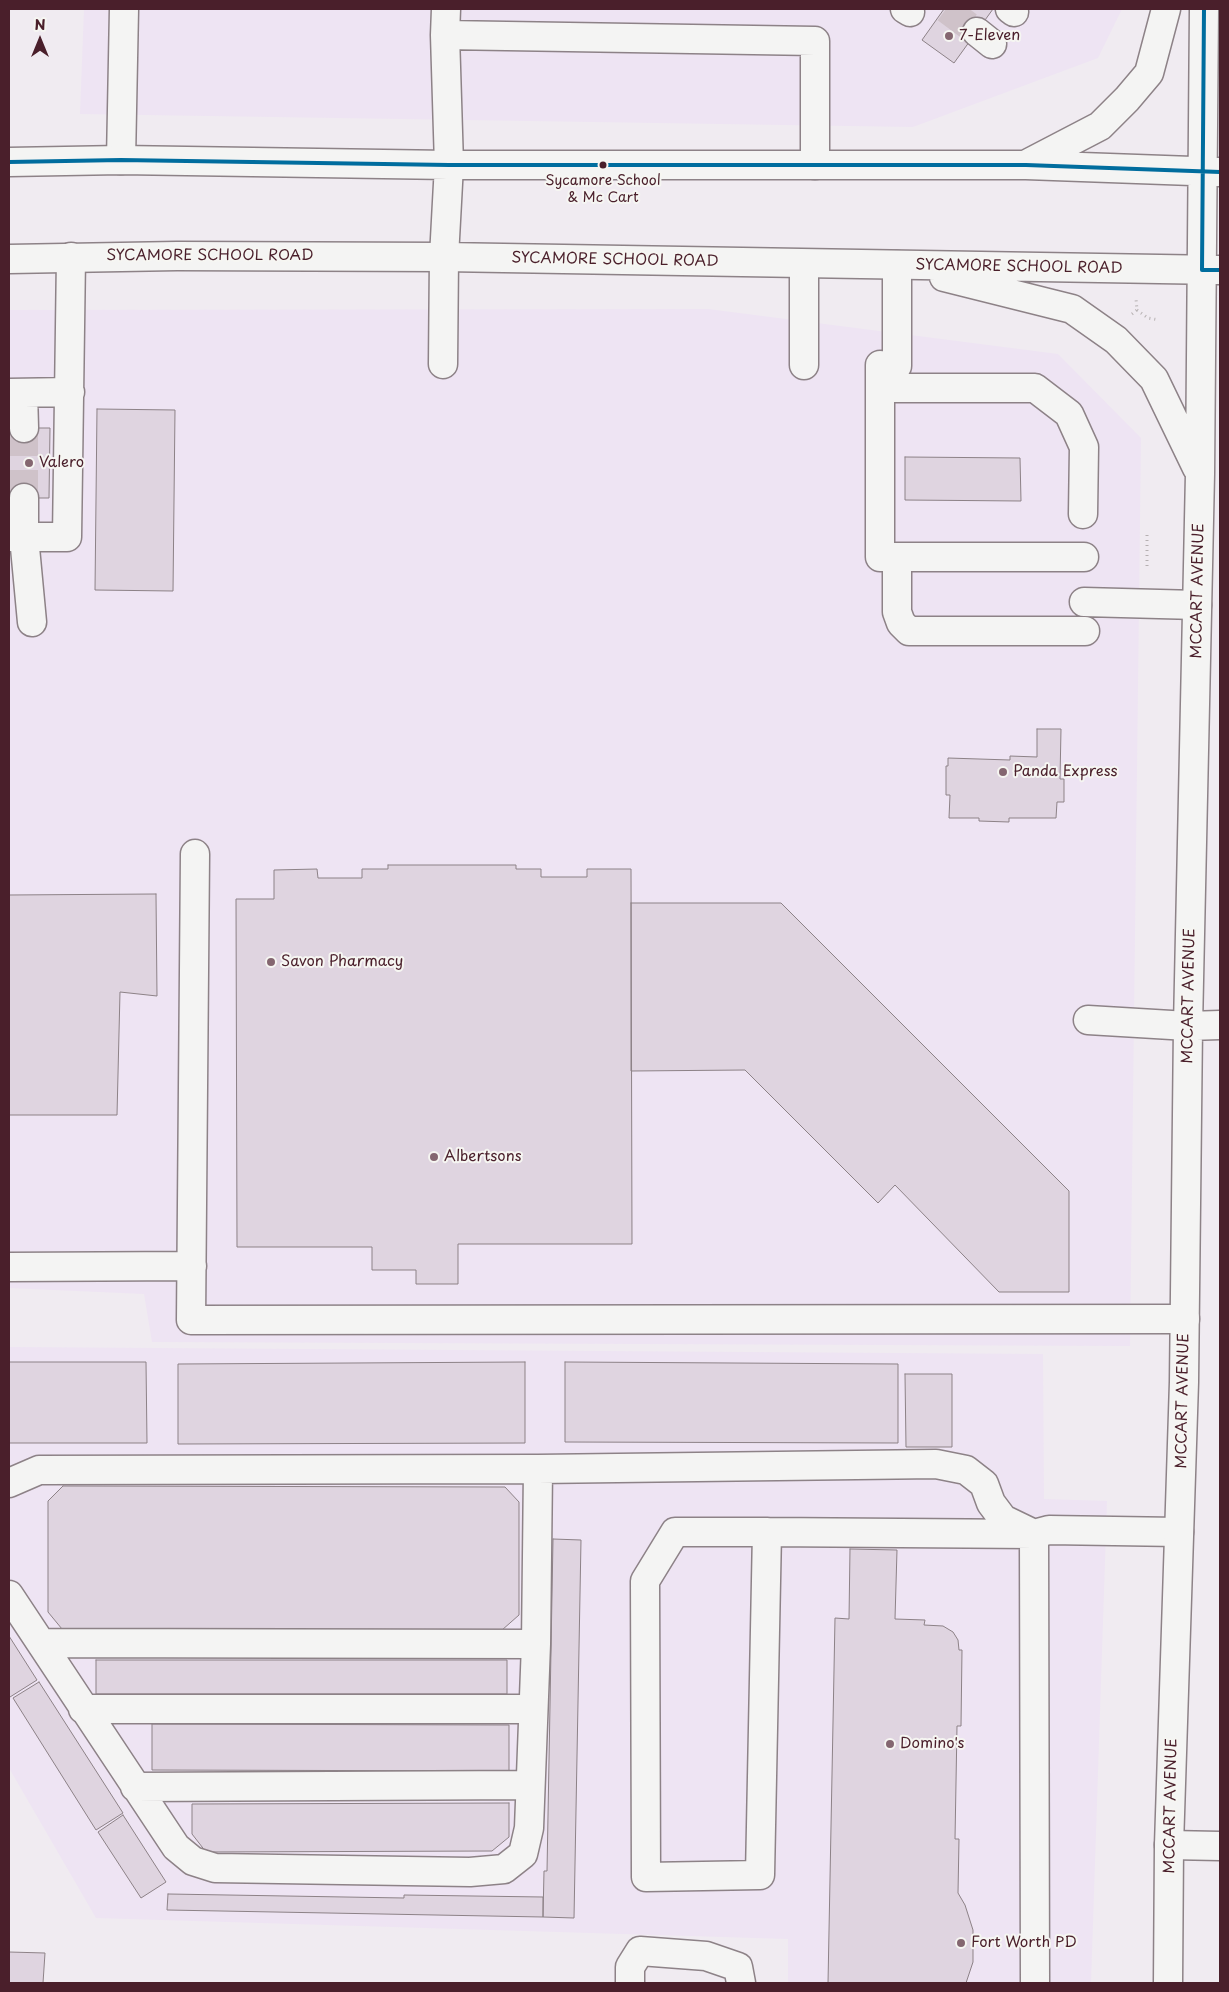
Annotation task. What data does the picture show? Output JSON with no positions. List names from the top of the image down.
{
  "streets": {
    "main road": ["SYCAMORE SCHOOL ROAD", "MCCART AVENUE"]
  },
  "crossings": [
    ["SYCAMORE SCHOOL ROAD", "MCCART AVENUE"]
  ],
  "places": [
    "7-Eleven",
    "Sycamore School & Mc Cart",
    "Valero",
    "Panda Express",
    "Savon Pharmacy",
    "Albertsons",
    "Domino's",
    "Fort Worth PD"
  ],
  "north": "top"
}
